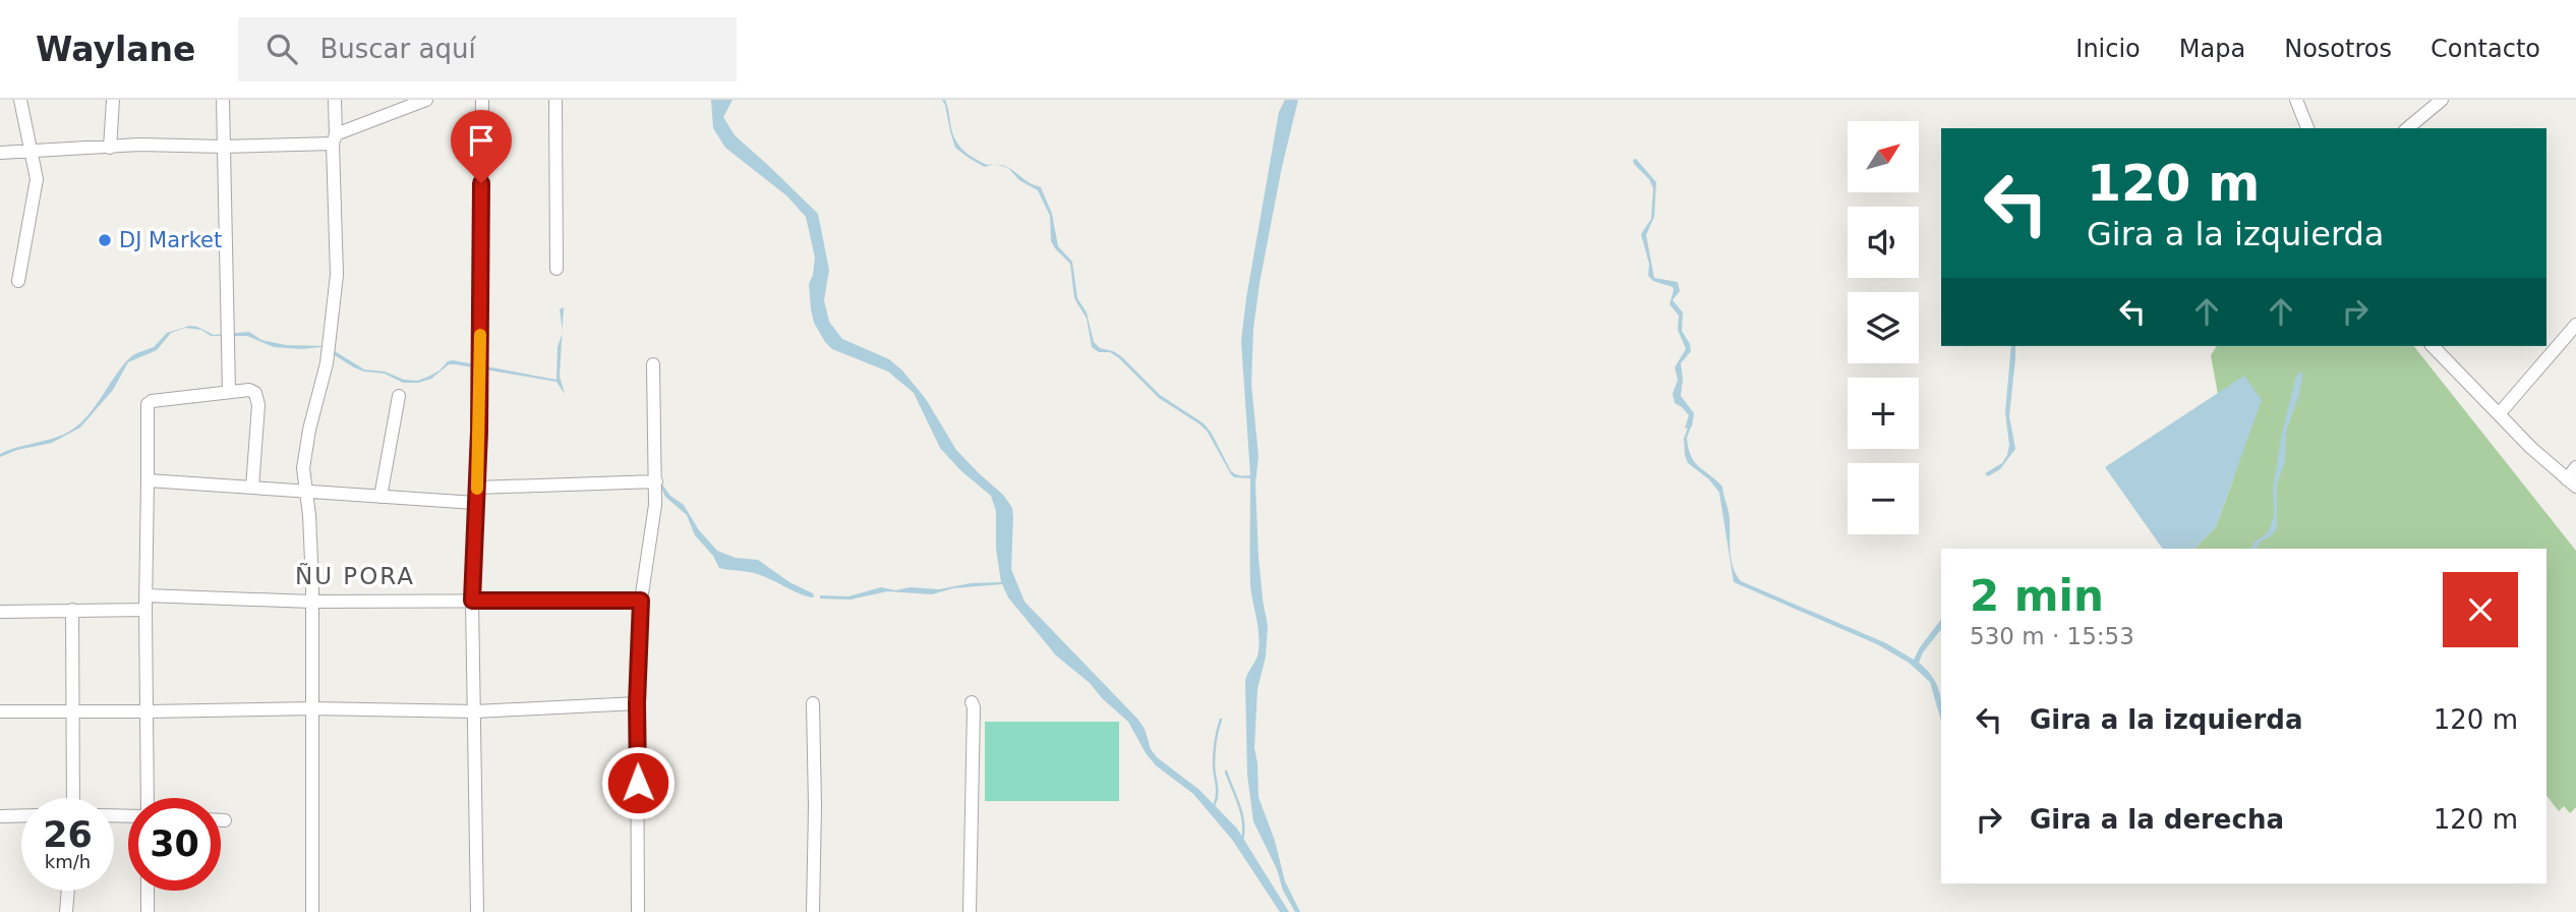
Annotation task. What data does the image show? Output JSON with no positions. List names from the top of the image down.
{
  "districts": ["ÑU PORA"],
  "places": ["DJ Market"],
  "north": "top right",
  "page": {
    "header": "Waylane",
    "search": "Buscar aquí",
    "nav": [
      "Inicio",
      "Mapa",
      "Nosotros",
      "Contacto"
    ],
    "map_buttons": ["+", "−"],
    "turn": ["120 m", "Gira a la izquierda"],
    "heading": ["2 min", "530 m · 15:53"],
    "list": [
      {
        "name": "Gira a la izquierda",
        "value": "120 m"
      },
      {
        "name": "Gira a la derecha",
        "value": "120 m"
      }
    ],
    "speed": "26 km/h",
    "limit": "30"
  }
}
